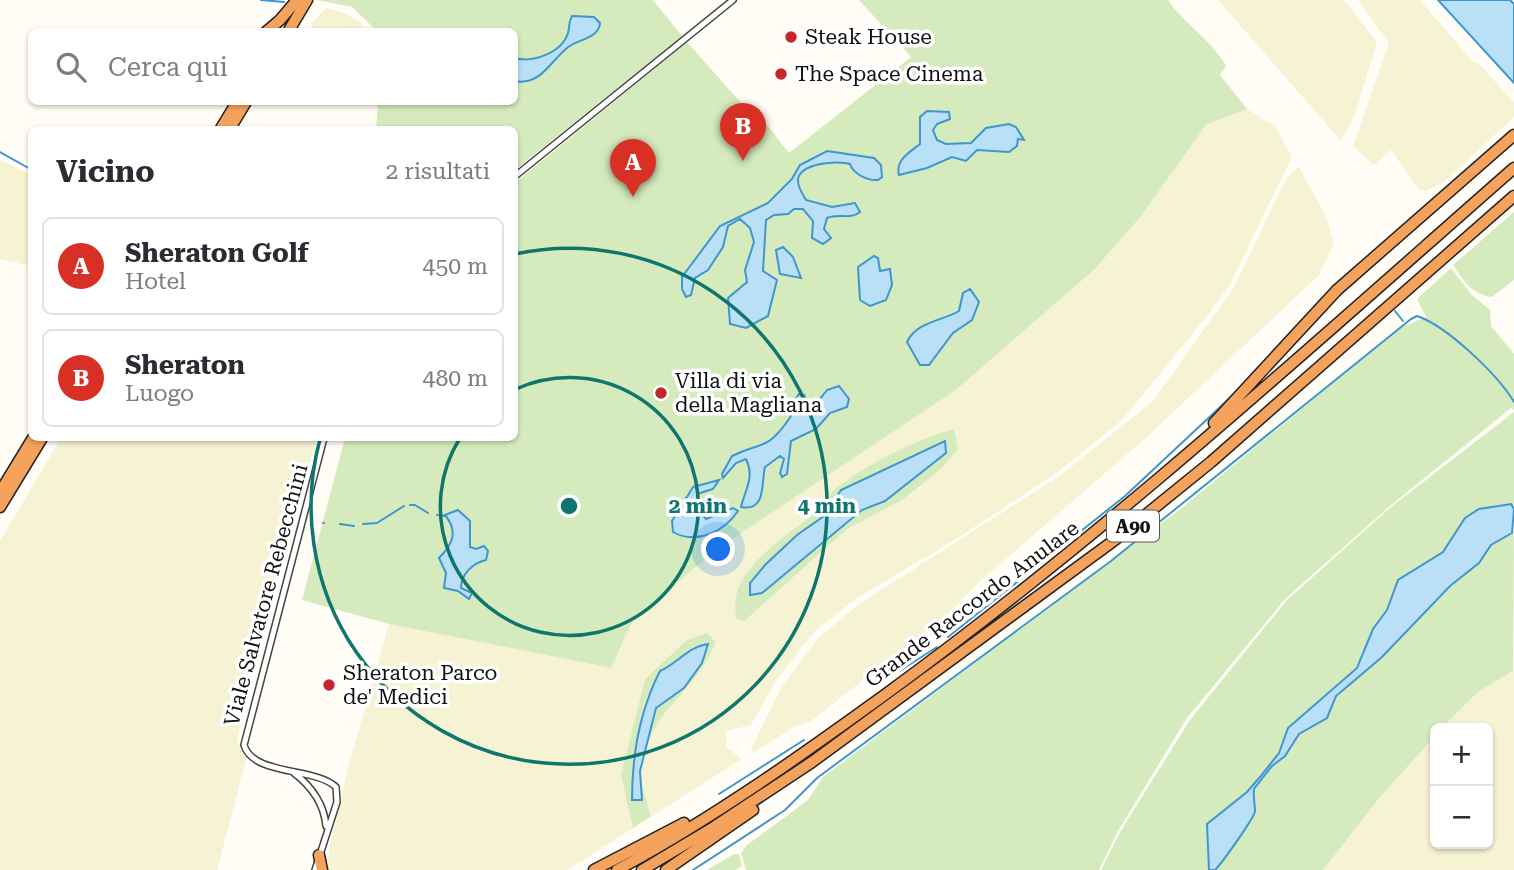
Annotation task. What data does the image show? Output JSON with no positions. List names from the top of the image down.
{
  "streets": {
    "highway": ["A90", "Grande Raccordo Anulare"],
    "street": ["Viale Salvatore Rebecchini"]
  },
  "places": [
    "Steak House",
    "The Space Cinema",
    "Villa di via della Magliana",
    "Sheraton Parco de' Medici"
  ],
  "page": {
    "search": "Cerca qui",
    "pins": ["B", "A"],
    "heading": ["Vicino", "2 risultati"],
    "list": [
      {
        "mark": "A",
        "name": "Sheraton Golf",
        "note": "Hotel",
        "value": "450 m"
      },
      {
        "mark": "B",
        "name": "Sheraton",
        "note": "Luogo",
        "value": "480 m"
      }
    ],
    "map_buttons": ["+", "−"]
  },
  "rings": ["2 min", "4 min"]
}
